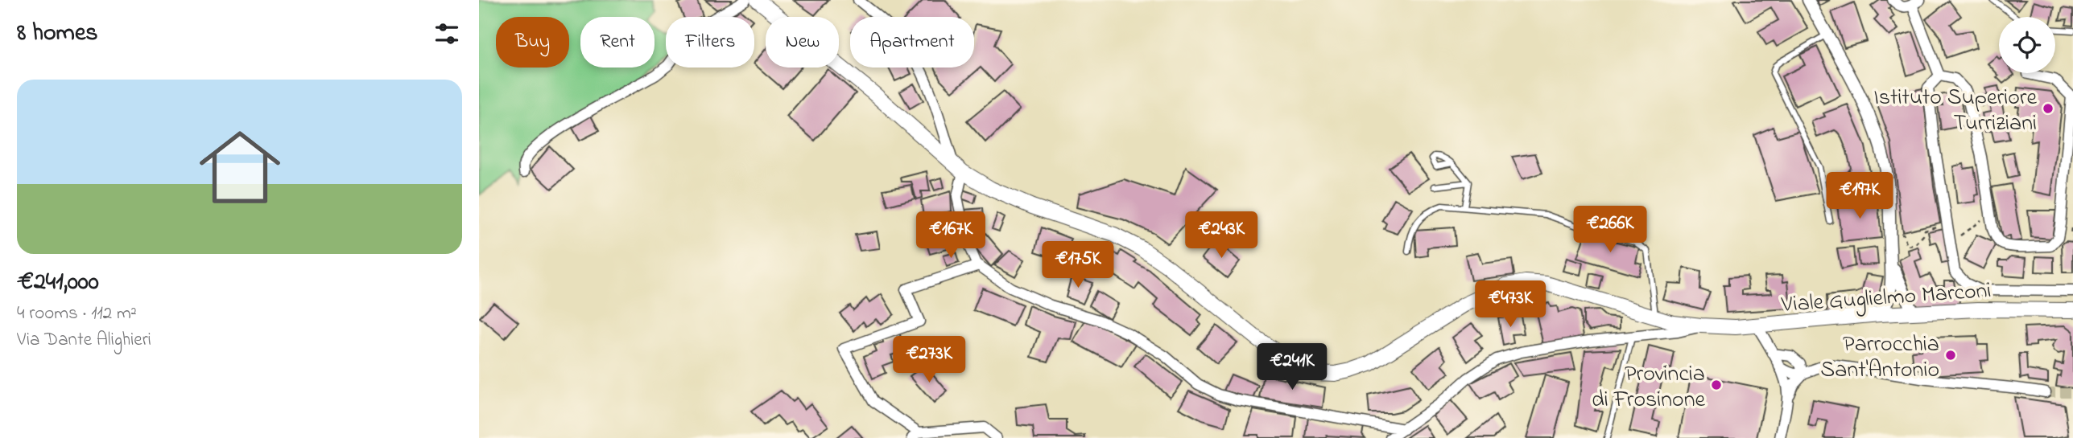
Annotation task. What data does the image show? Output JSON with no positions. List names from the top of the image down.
{
  "streets": {
    "main road": ["Viale Guglielmo Marconi"]
  },
  "places": ["Istituto Superiore Turriziani", "Parrocchia Sant'Antonio", "Provincia di Frosinone"],
  "page": {
    "heading": "8 homes",
    "chip": [
      "Buy",
      "Rent",
      "Filters",
      "New",
      "Apartment"
    ],
    "list": [
      {
        "name": "€241,000",
        "note": "4 rooms · 112 m² · Via Dante Alighieri"
      }
    ],
    "price": [
      "€197K",
      "€266K",
      "€167K",
      "€243K",
      "€175K",
      "€473K",
      "€273K",
      "€241K"
    ]
  }
}
